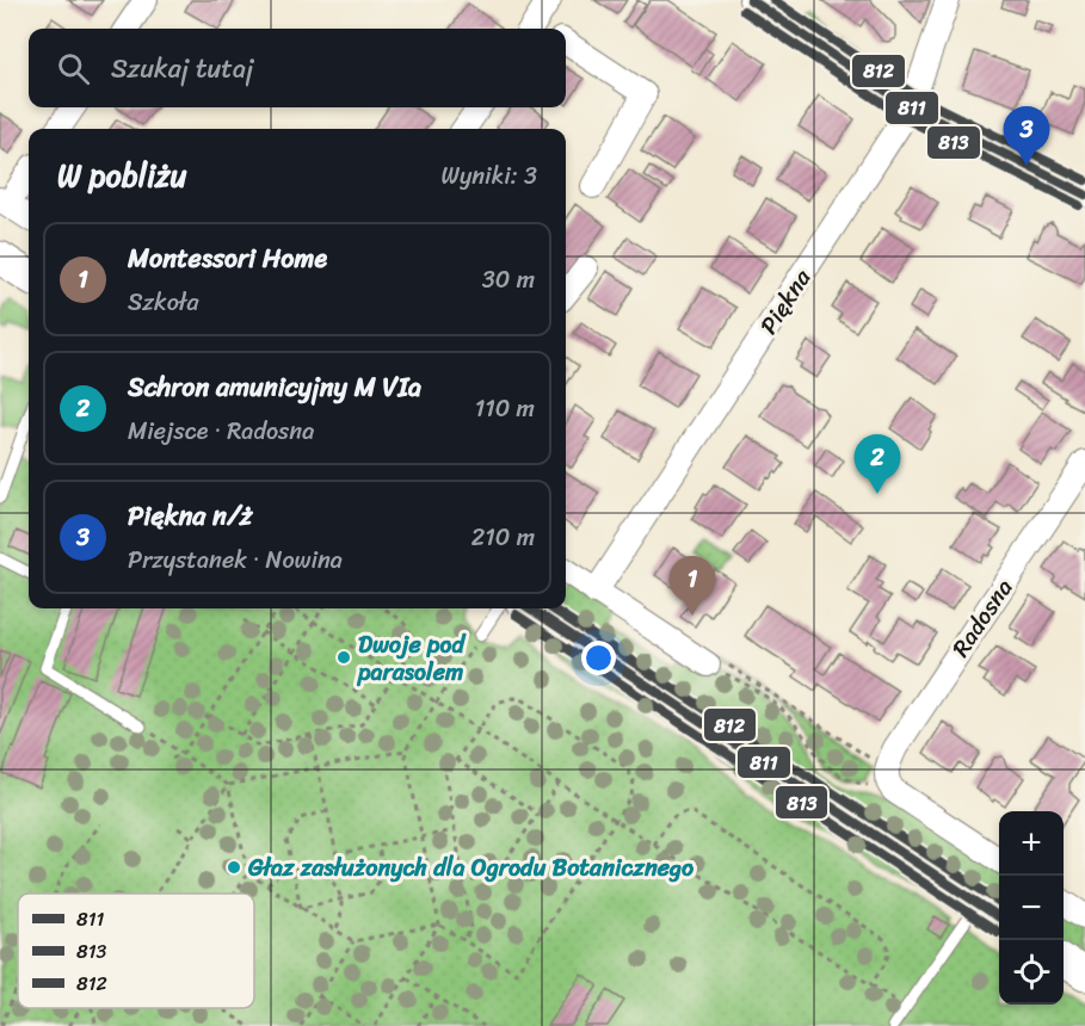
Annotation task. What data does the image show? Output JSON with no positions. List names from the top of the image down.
{
  "streets": {
    "street": ["Piękna", "Radosna"]
  },
  "places": ["Dwoje pod parasolem", "Głaz zasłużonych dla Ogrodu Botanicznego"],
  "lines": ["transit line 811", "transit line 812", "transit line 813"],
  "legend": ["811", "813", "812"],
  "page": {
    "search": "Szukaj tutaj",
    "pins": ["3", "2", "1"],
    "heading": ["W pobliżu", "Wyniki: 3"],
    "list": [
      {
        "mark": "1",
        "name": "Montessori Home",
        "note": "Szkoła",
        "value": "30 m"
      },
      {
        "mark": "2",
        "name": "Schron amunicyjny M VIa",
        "note": "Miejsce · Radosna",
        "value": "110 m"
      },
      {
        "mark": "3",
        "name": "Piękna n/ż",
        "note": "Przystanek · Nowina",
        "value": "210 m"
      }
    ],
    "map_buttons": ["+", "−"]
  }
}
